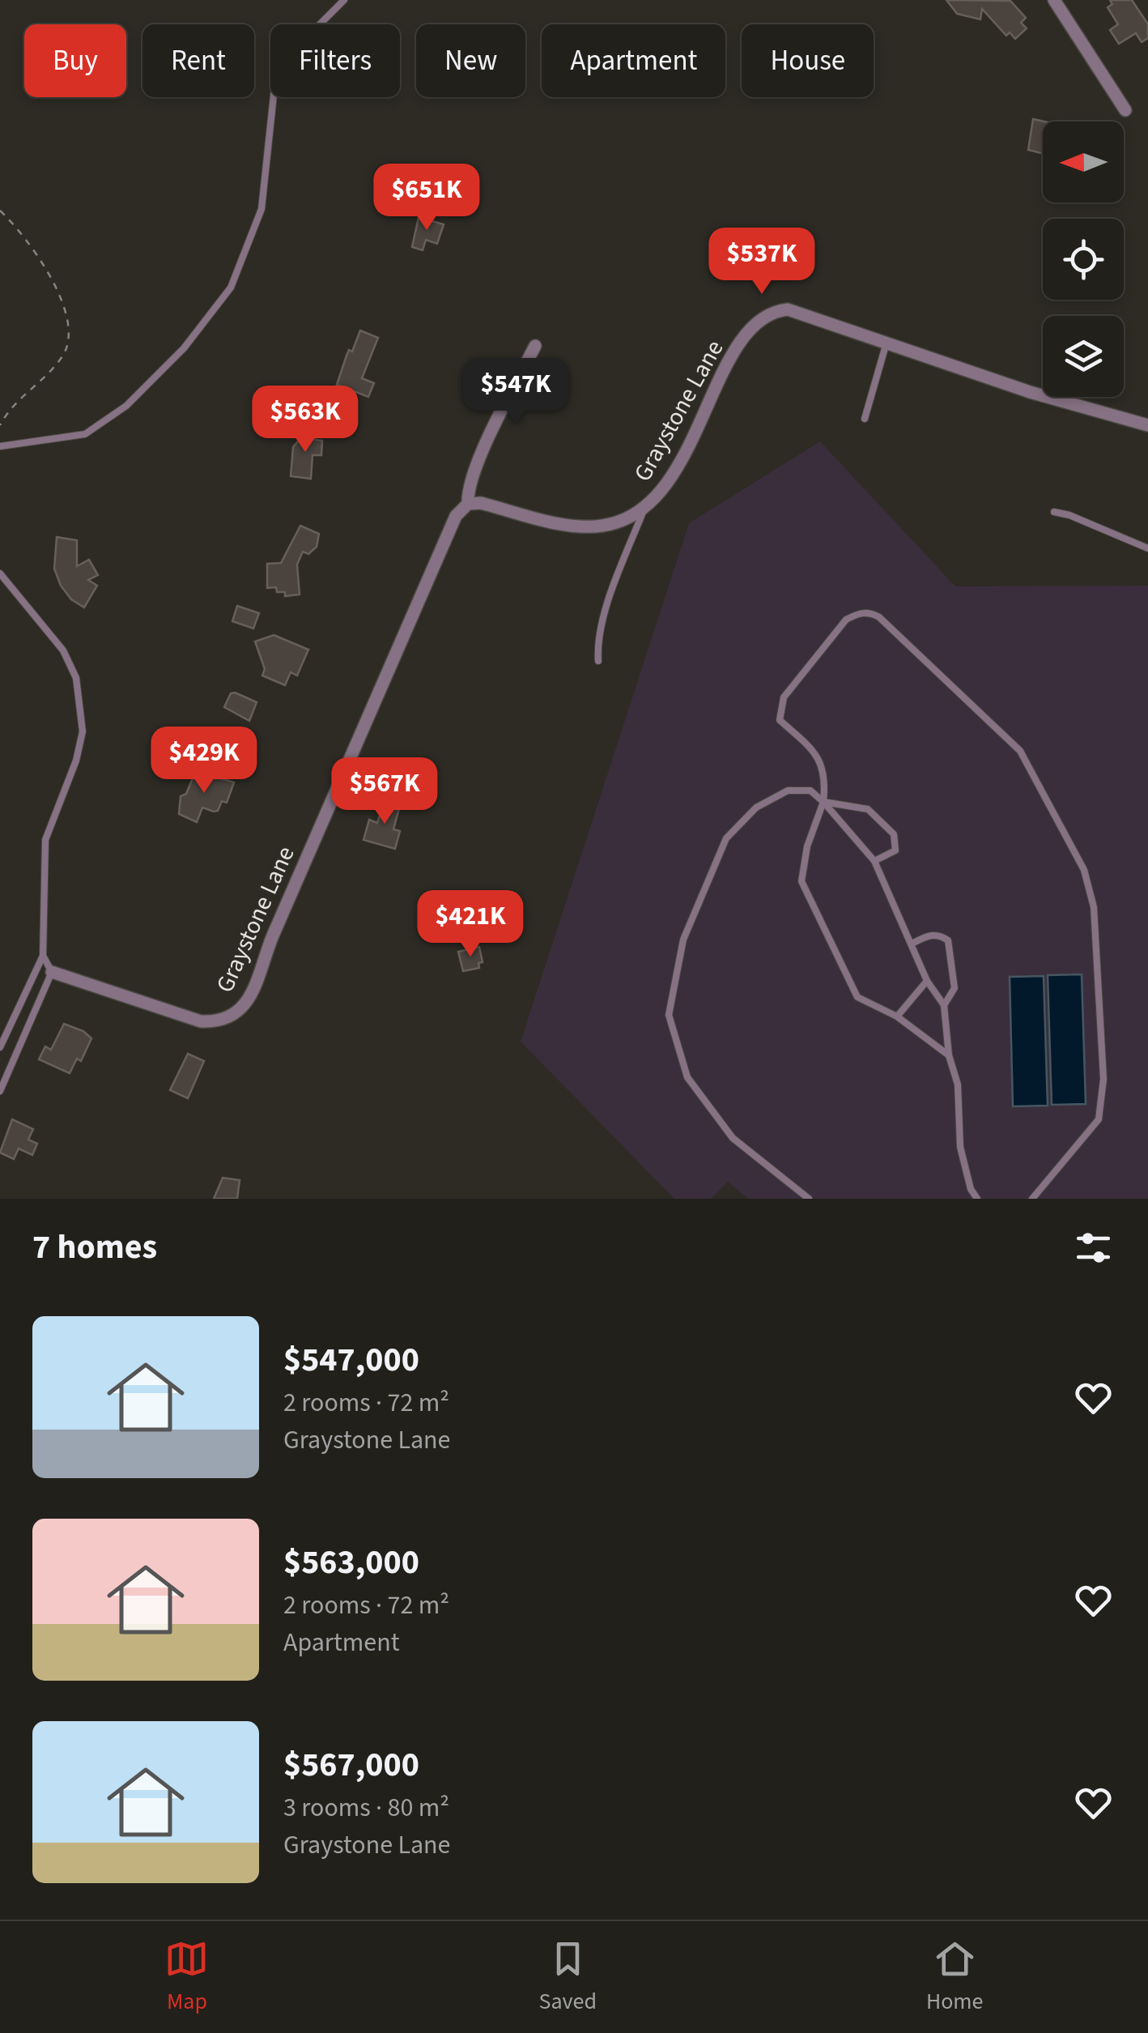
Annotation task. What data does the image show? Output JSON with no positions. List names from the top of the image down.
{
  "streets": {
    "street": ["Graystone Lane"]
  },
  "north": "left",
  "page": {
    "chip": [
      "Buy",
      "Rent",
      "Filters",
      "New",
      "Apartment",
      "House"
    ],
    "price": [
      "$651K",
      "$537K",
      "$547K",
      "$563K",
      "$429K",
      "$567K",
      "$421K"
    ],
    "heading": "7 homes",
    "list": [
      {
        "name": "$547,000",
        "note": "2 rooms · 72 m² · Graystone Lane"
      },
      {
        "name": "$563,000",
        "note": "2 rooms · 72 m² · Apartment"
      },
      {
        "name": "$567,000",
        "note": "3 rooms · 80 m² · Graystone Lane"
      }
    ],
    "tabs": ["Map", "Saved", "Home"]
  }
}
